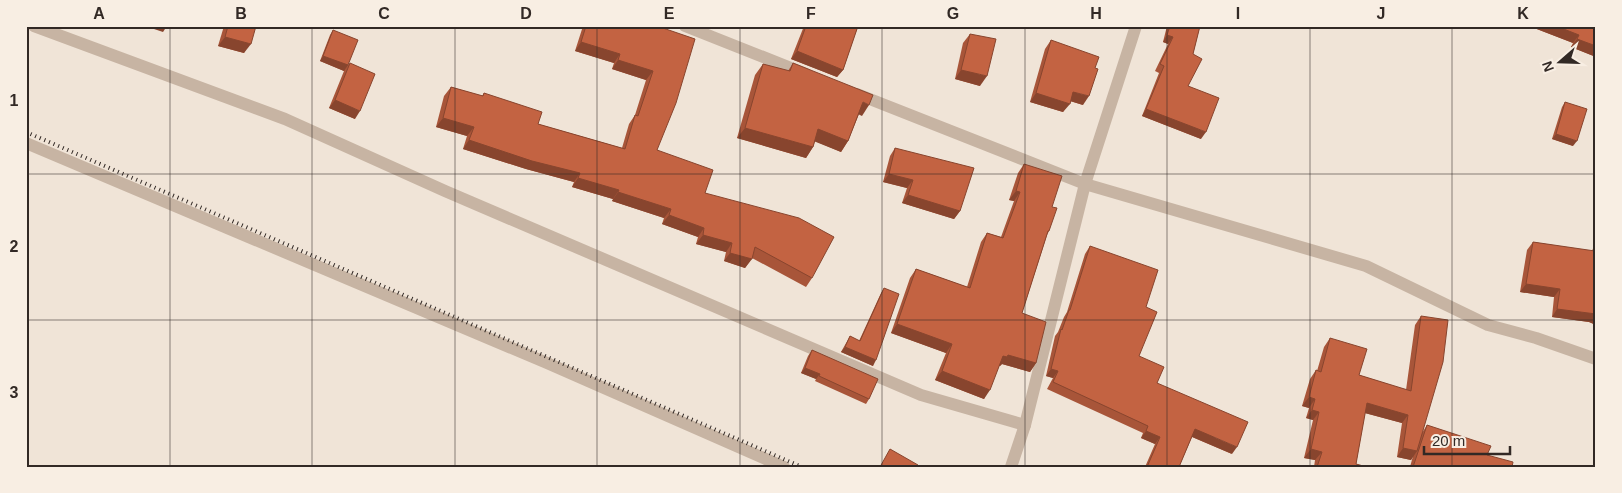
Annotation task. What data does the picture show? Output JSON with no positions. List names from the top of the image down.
{
  "scale_bar": "20 m",
  "north": "left",
  "grid": {
    "columns": [
      "A",
      "B",
      "C",
      "D",
      "E",
      "F",
      "G",
      "H",
      "I",
      "J",
      "K"
    ],
    "rows": ["1", "2", "3"]
  }
}
